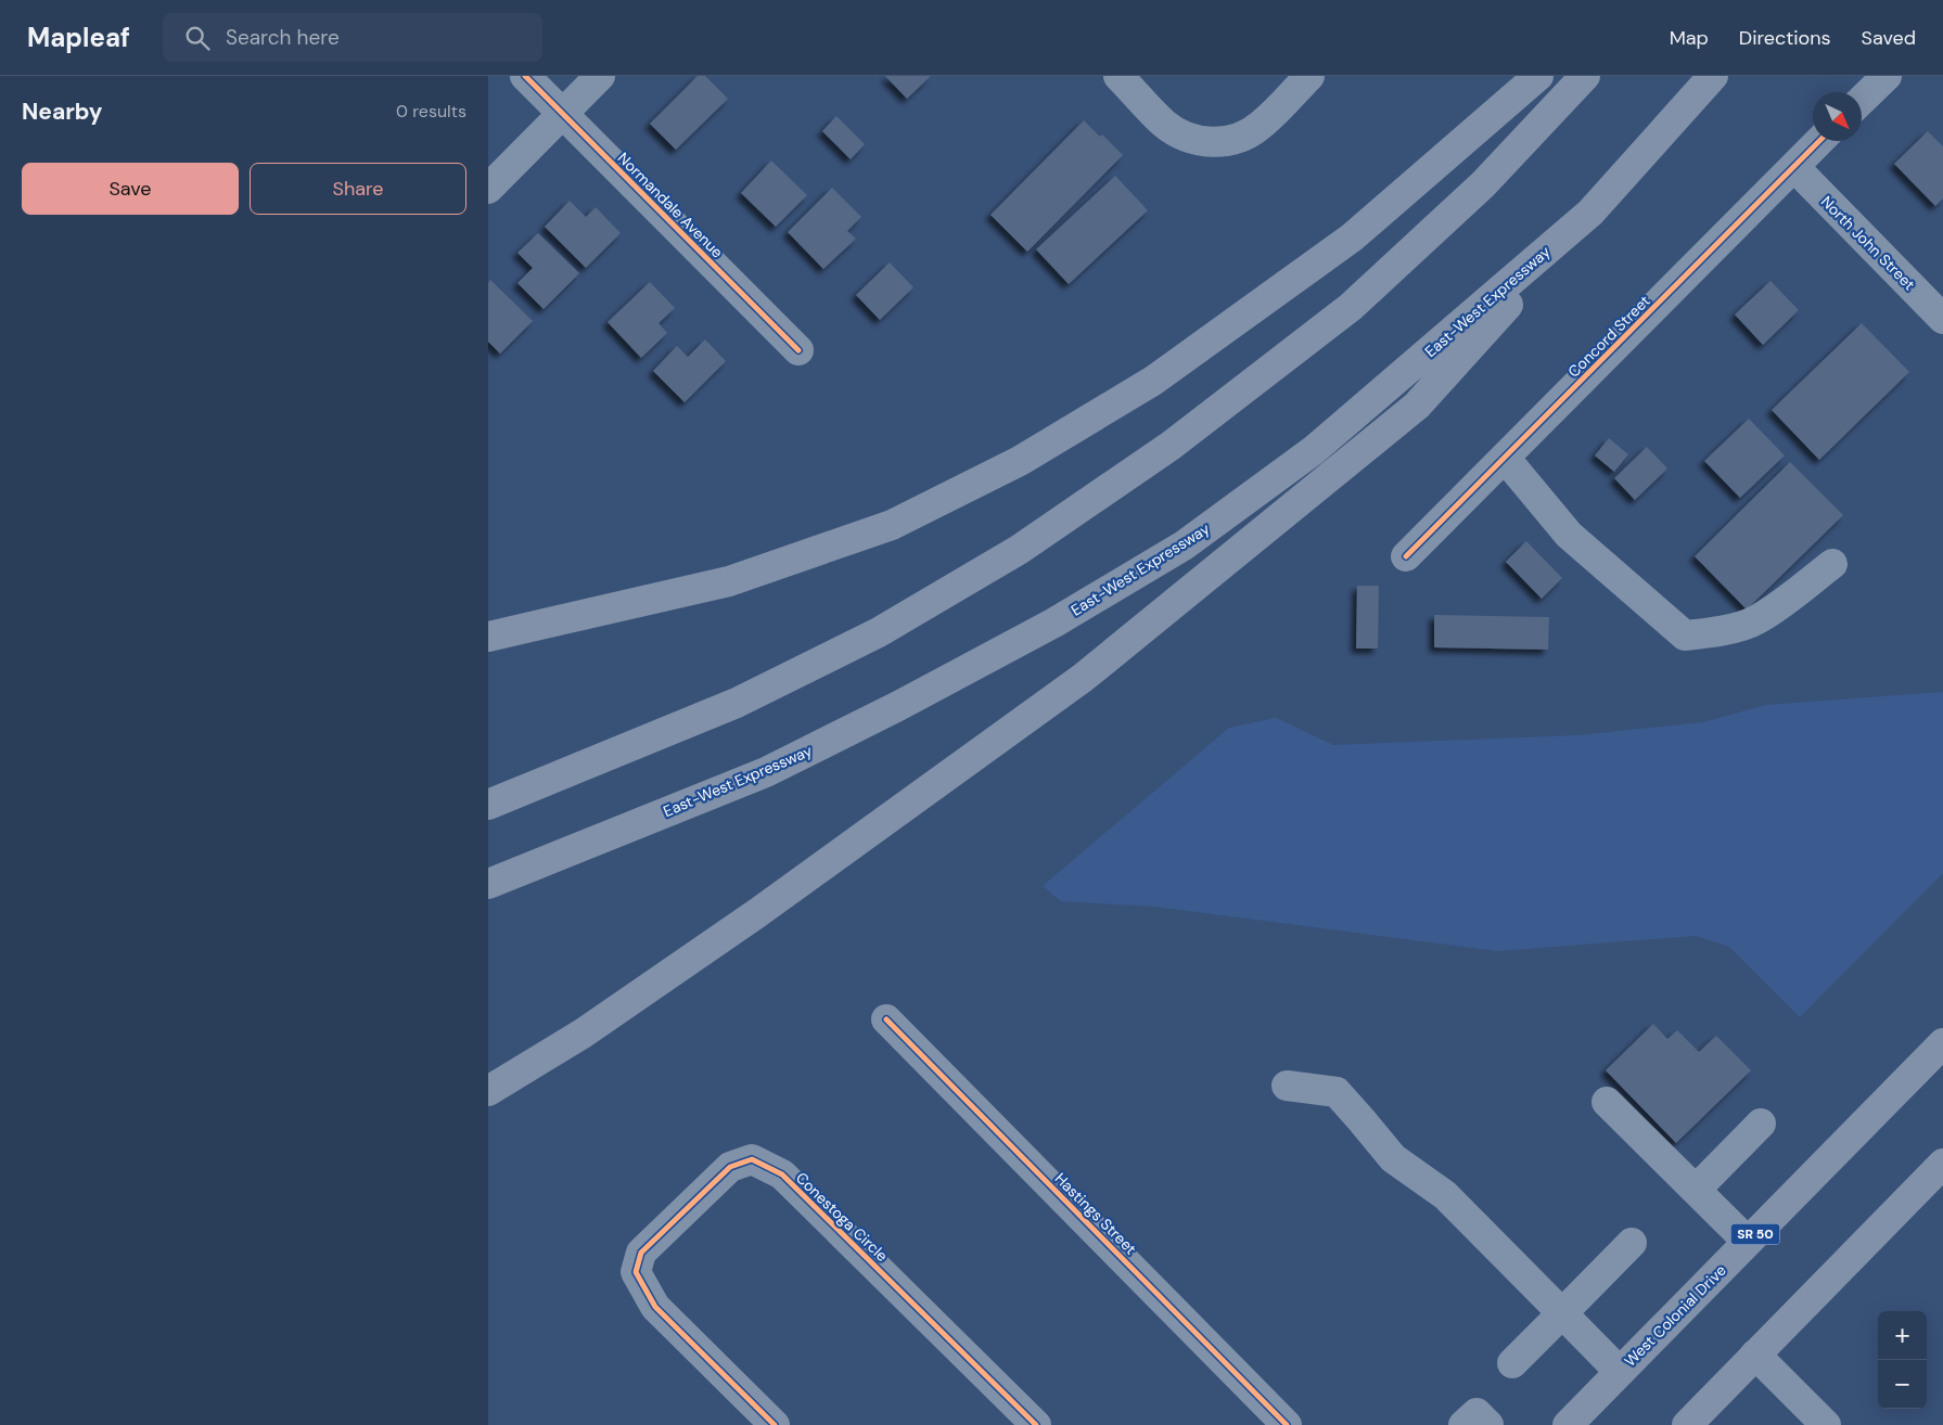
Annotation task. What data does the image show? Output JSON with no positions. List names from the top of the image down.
{
  "streets": {
    "highway": ["East-West Expressway", "SR 50", "West Colonial Drive"],
    "street": [
      "Normandale Avenue",
      "North John Street",
      "Concord Street",
      "Hastings Street",
      "Conestoga Circle"
    ]
  },
  "crossings": [
    ["North John Street", "Concord Street"]
  ],
  "north": "bottom right",
  "page": {
    "header": "Mapleaf",
    "search": "Search here",
    "nav": ["Map", "Directions", "Saved"],
    "heading": ["Nearby", "0 results"],
    "buttons": ["Save", "Share"],
    "map_buttons": ["+", "−"]
  }
}
